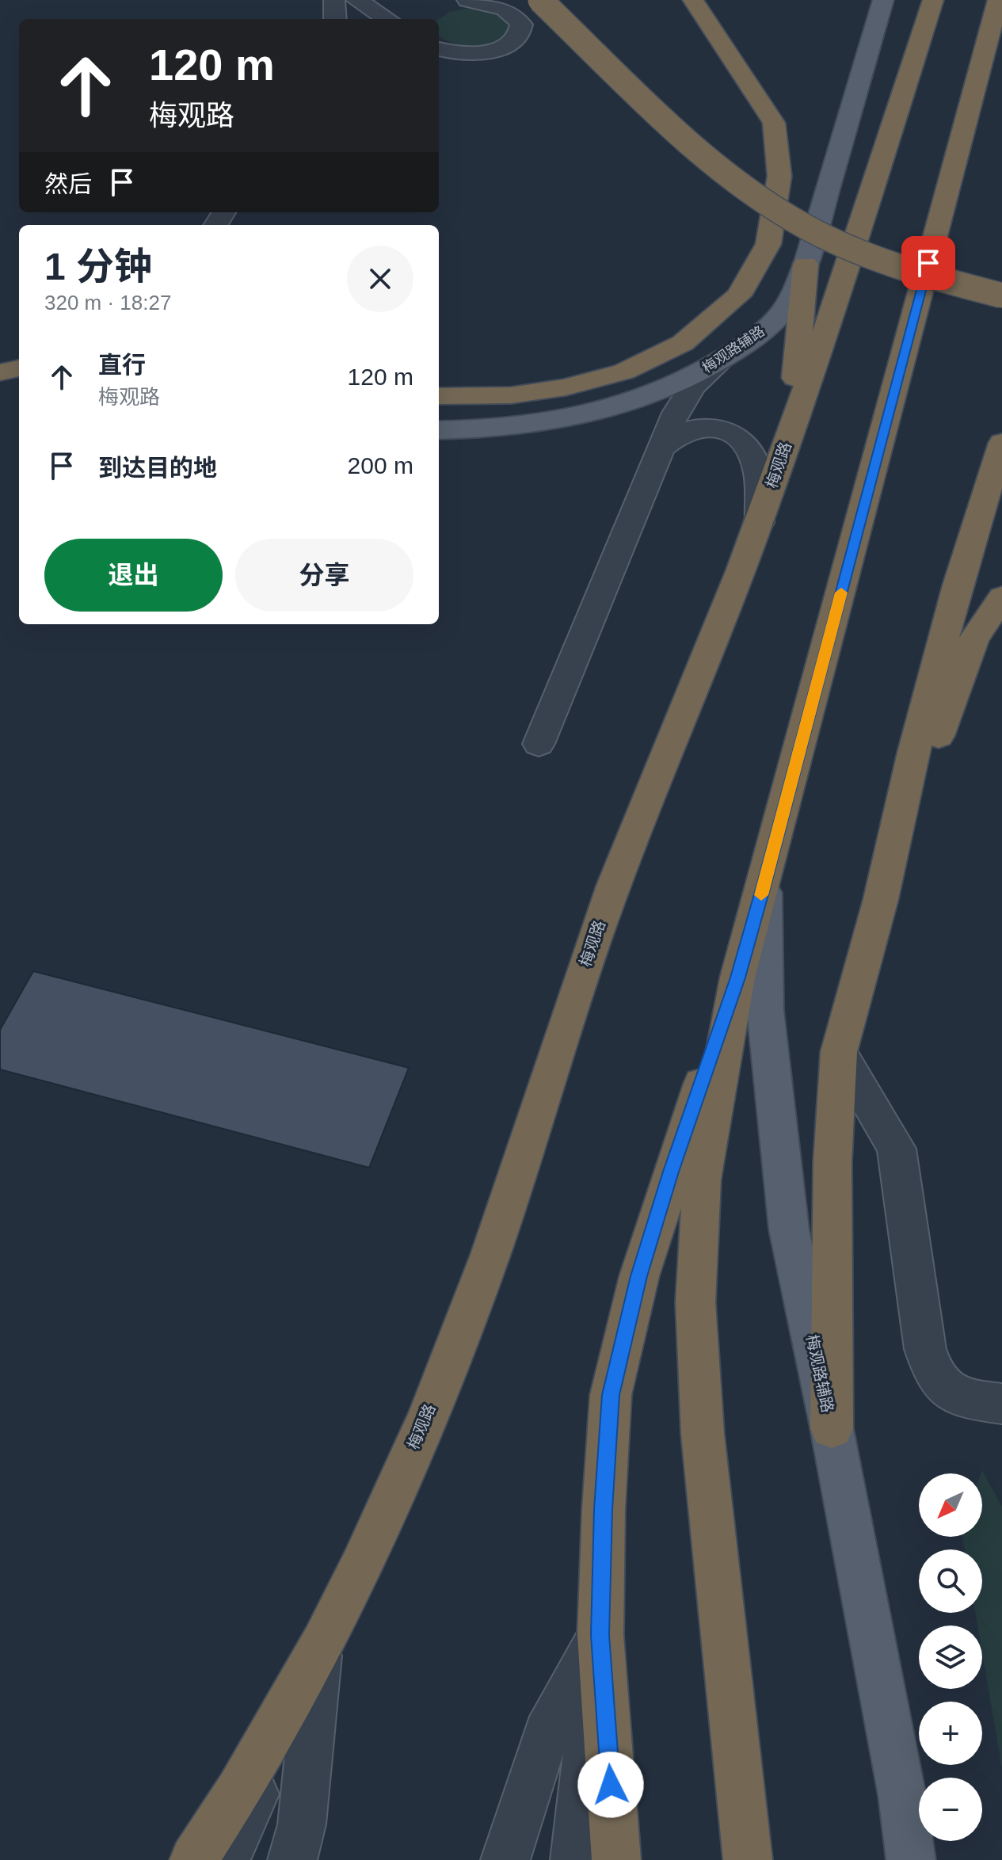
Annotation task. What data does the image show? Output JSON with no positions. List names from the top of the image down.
{
  "streets": {
    "highway": ["梅观路"],
    "main road": ["梅观路辅路"]
  },
  "north": "bottom left",
  "page": {
    "turn": ["120 m", "梅观路"],
    "then": "然后",
    "heading": ["1 分钟", "320 m · 18:27"],
    "list": [
      {
        "name": "直行",
        "note": "梅观路",
        "value": "120 m"
      },
      {
        "name": "到达目的地",
        "value": "200 m"
      }
    ],
    "buttons": ["退出", "分享"],
    "map_buttons": ["+", "−"]
  }
}
